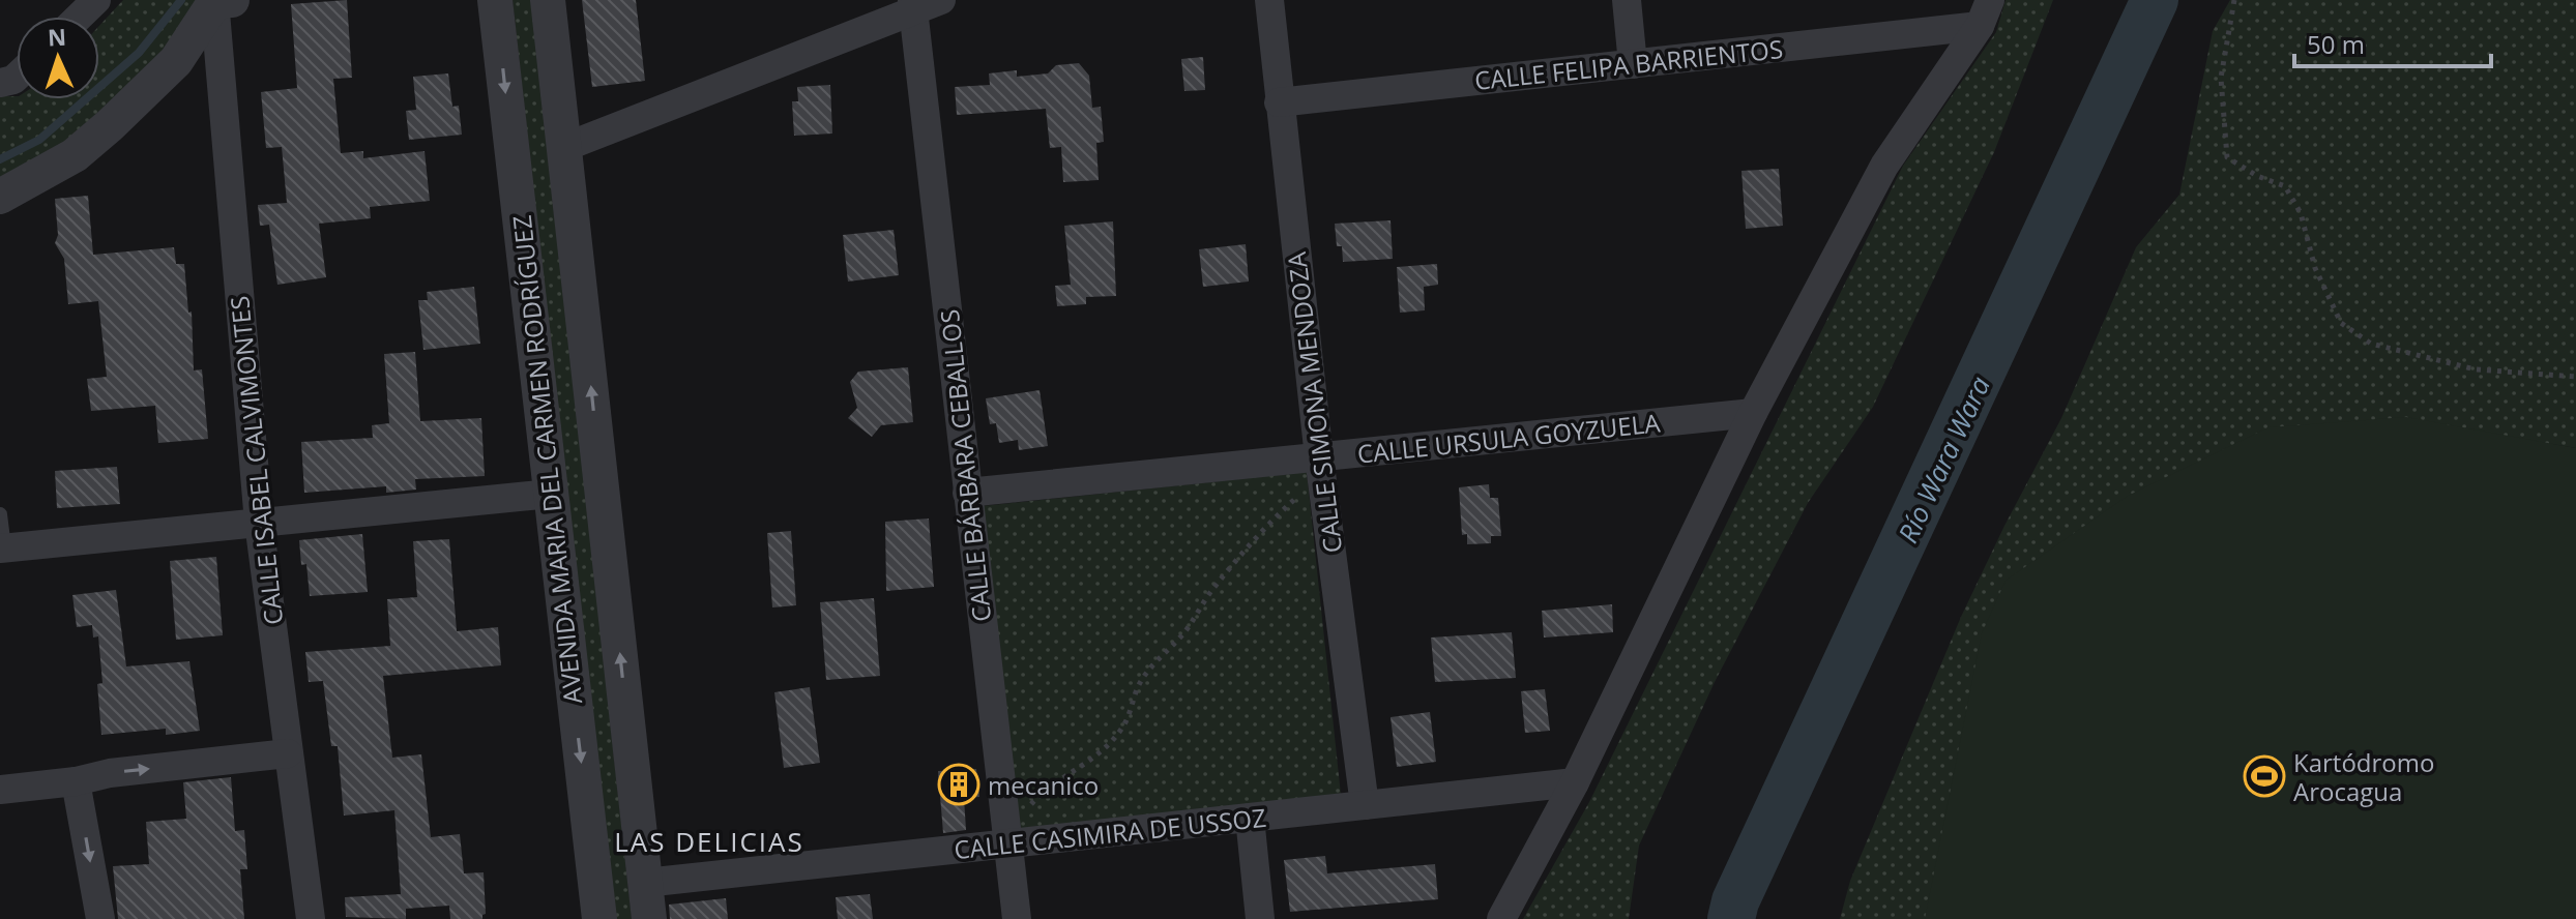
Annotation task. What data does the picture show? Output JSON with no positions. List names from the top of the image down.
{
  "streets": {
    "street": [
      "CALLE FELIPA BARRIENTOS",
      "CALLE SIMONA MENDOZA",
      "CALLE URSULA GOYZUELA",
      "AVENIDA MARIA DEL CARMEN RODRÍGUEZ",
      "CALLE ISABEL CALVIMONTES",
      "CALLE BÁRBARA CEBALLOS",
      "CALLE CASIMIRA DE USSOZ"
    ]
  },
  "crossings": [
    ["CALLE FELIPA BARRIENTOS", "CALLE SIMONA MENDOZA"],
    ["CALLE SIMONA MENDOZA", "CALLE URSULA GOYZUELA"],
    ["CALLE SIMONA MENDOZA", "CALLE CASIMIRA DE USSOZ"],
    ["CALLE URSULA GOYZUELA", "CALLE BÁRBARA CEBALLOS"],
    ["AVENIDA MARIA DEL CARMEN RODRÍGUEZ", "CALLE CASIMIRA DE USSOZ"],
    ["CALLE BÁRBARA CEBALLOS", "CALLE CASIMIRA DE USSOZ"]
  ],
  "districts": ["LAS DELICIAS"],
  "water": ["Río Wara Wara"],
  "places": {
    "sports": ["Kartódromo Arocagua"],
    "building": ["mecanico"]
  },
  "scale_bar": "50 m",
  "north": "top"
}
